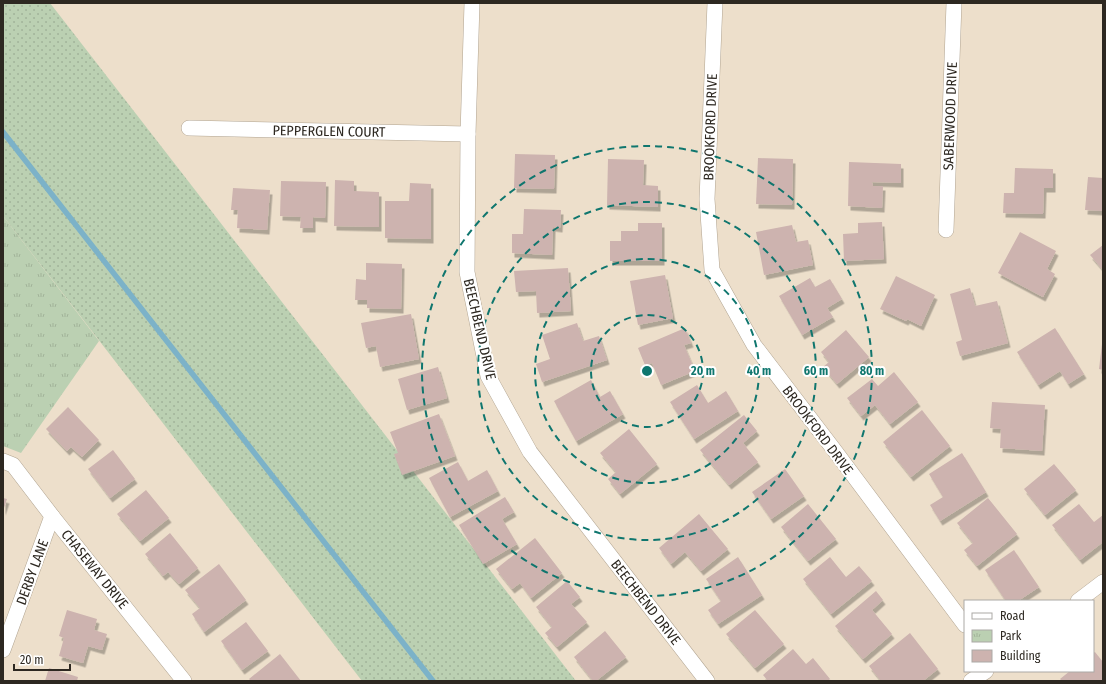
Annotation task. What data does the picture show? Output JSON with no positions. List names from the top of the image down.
{
  "streets": {
    "street": [
      "SABERWOOD DRIVE",
      "BROOKFORD DRIVE",
      "PEPPERGLEN COURT",
      "BEECHBEND DRIVE",
      "CHASEWAY DRIVE",
      "DERBY LANE"
    ]
  },
  "crossings": [
    ["PEPPERGLEN COURT", "BEECHBEND DRIVE"],
    ["CHASEWAY DRIVE", "DERBY LANE"]
  ],
  "legend": ["Road", "Park", "Building"],
  "scale_bar": "20 m",
  "rings": [
    "20 m",
    "40 m",
    "60 m",
    "80 m"
  ]
}
